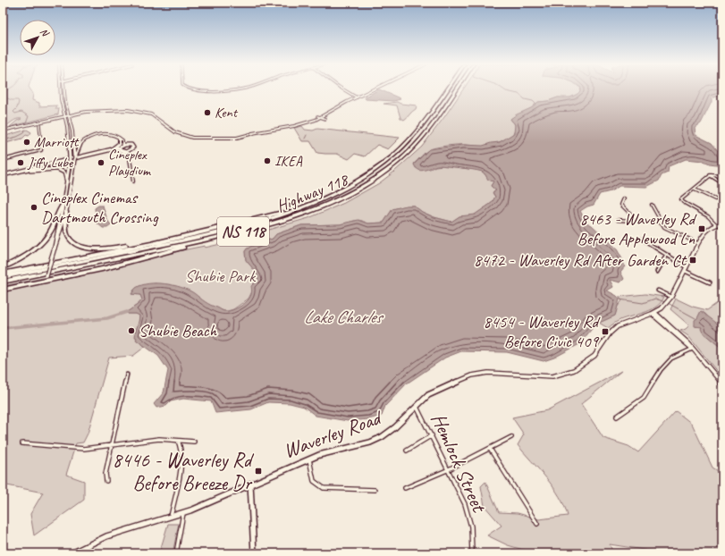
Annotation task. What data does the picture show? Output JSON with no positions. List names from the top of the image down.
{
  "streets": {
    "highway": ["Highway 118", "NS 118"],
    "main road": ["Waverley Road"],
    "street": ["Hemlock Street"]
  },
  "crossings": [
    ["Waverley Road", "Hemlock Street"]
  ],
  "water": ["Lake Charles"],
  "parks": ["Shubie Park"],
  "places": {
    "other": [
      "Kent",
      "Marriott",
      "IKEA",
      "Jiffy Lube",
      "Cineplex Playdium",
      "Cineplex Cinemas Dartmouth Crossing",
      "Shubie Beach"
    ],
    "transit": [
      "8463 - Waverley Rd Before Applewood Ln",
      "8472 - Waverley Rd After Garden Ct",
      "8454 - Waverley Rd Before Civic 409",
      "8446 - Waverley Rd Before Breeze Dr"
    ]
  },
  "north": "top right"
}
